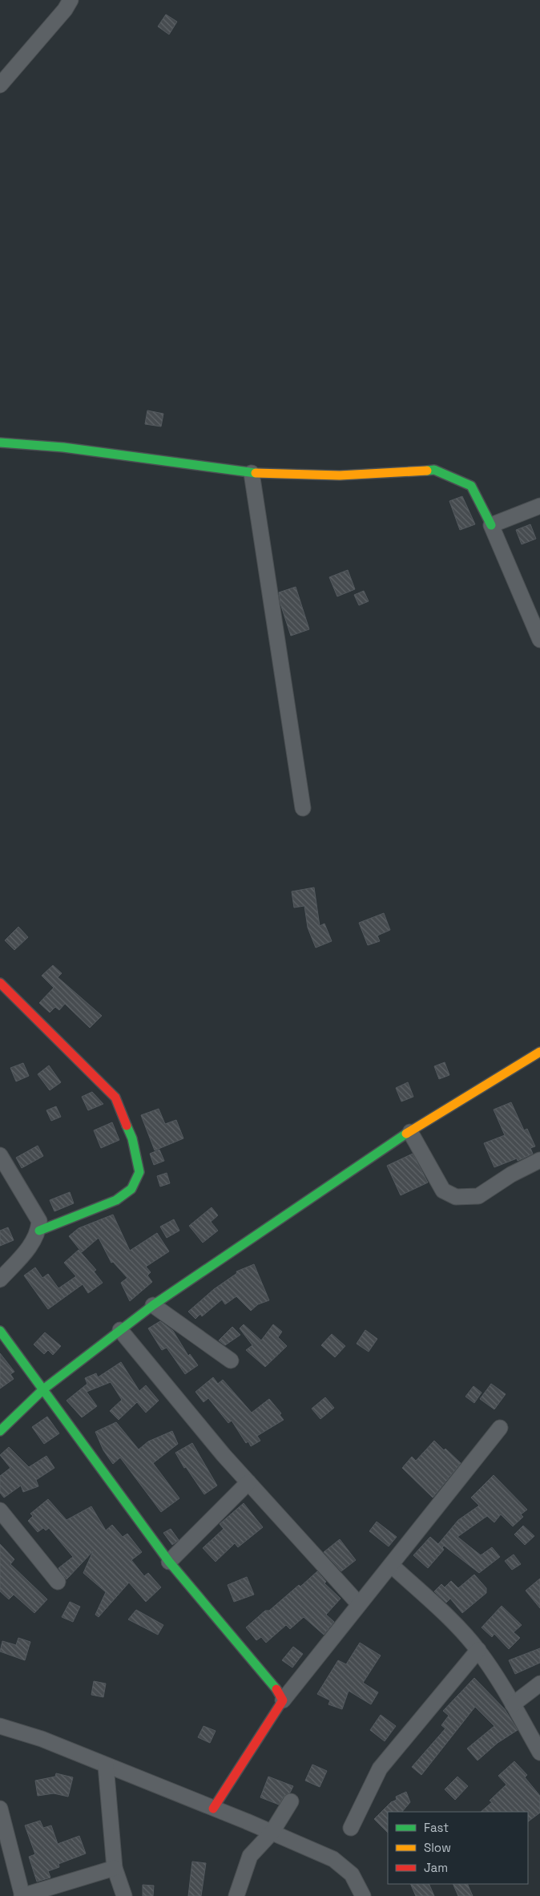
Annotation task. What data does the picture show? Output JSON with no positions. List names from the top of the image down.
{
  "legend": ["Fast", "Slow", "Jam"]
}
